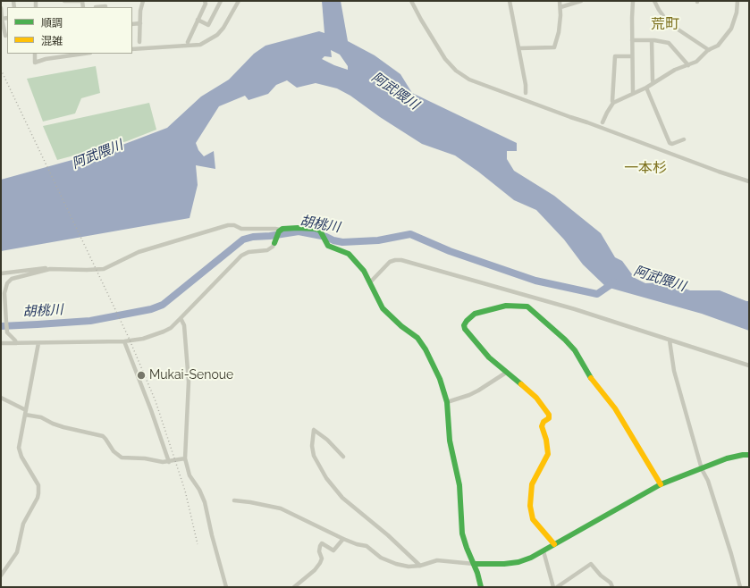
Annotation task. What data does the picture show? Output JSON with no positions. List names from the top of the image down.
{
  "districts": ["荒町", "一本杉"],
  "water": ["阿武隈川", "胡桃川"],
  "places": ["Mukai-Senoue"],
  "legend": ["順調", "混雑"]
}
